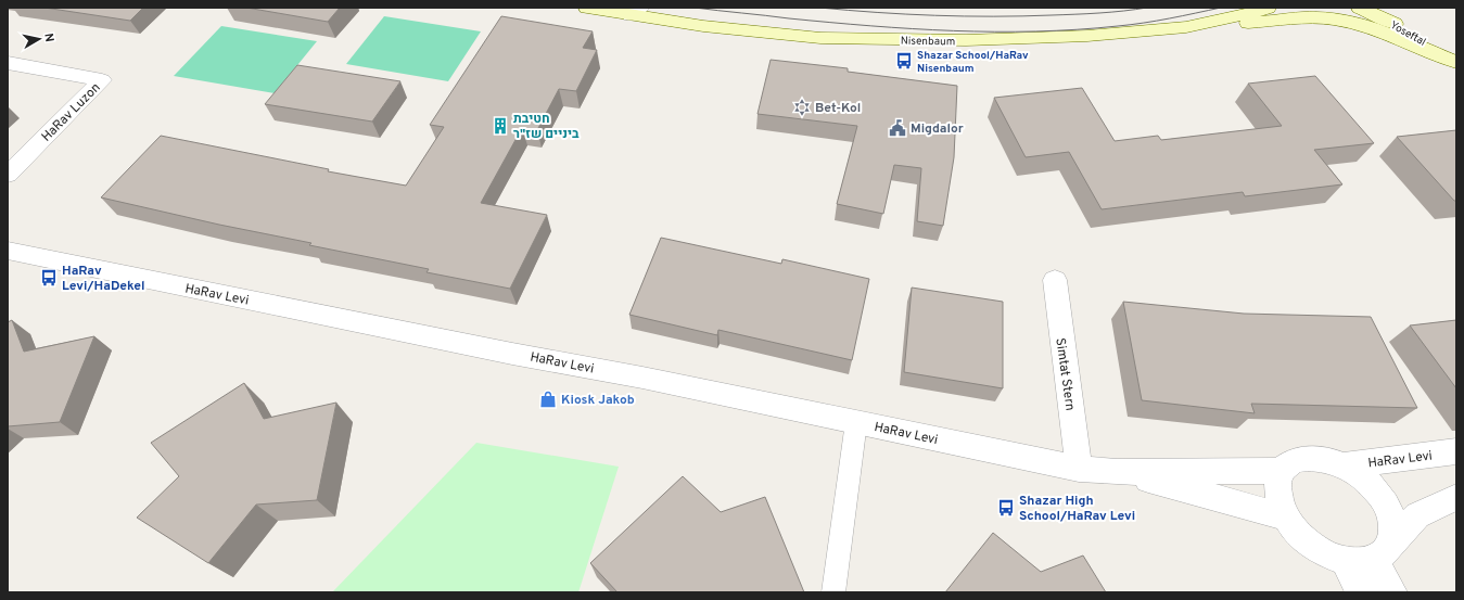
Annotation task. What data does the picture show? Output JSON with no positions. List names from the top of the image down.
{
  "streets": {
    "main road": ["Yoseftal", "Nisenbaum"],
    "street": ["HaRav Luzon", "HaRav Levi", "Simtat Stern"]
  },
  "crossings": [
    ["HaRav Levi", "Simtat Stern"]
  ],
  "places": {
    "bus stop": ["Shazar School/HaRav Nisenbaum", "HaRav Levi/HaDekel", "Shazar High School/HaRav Levi"],
    "synagogue": ["Bet-Kol"],
    "building": ["חטיבת ביניים שז\"ר"],
    "public building": ["Migdalor"],
    "shop": ["Kiosk Jakob"]
  },
  "north": "right"
}
